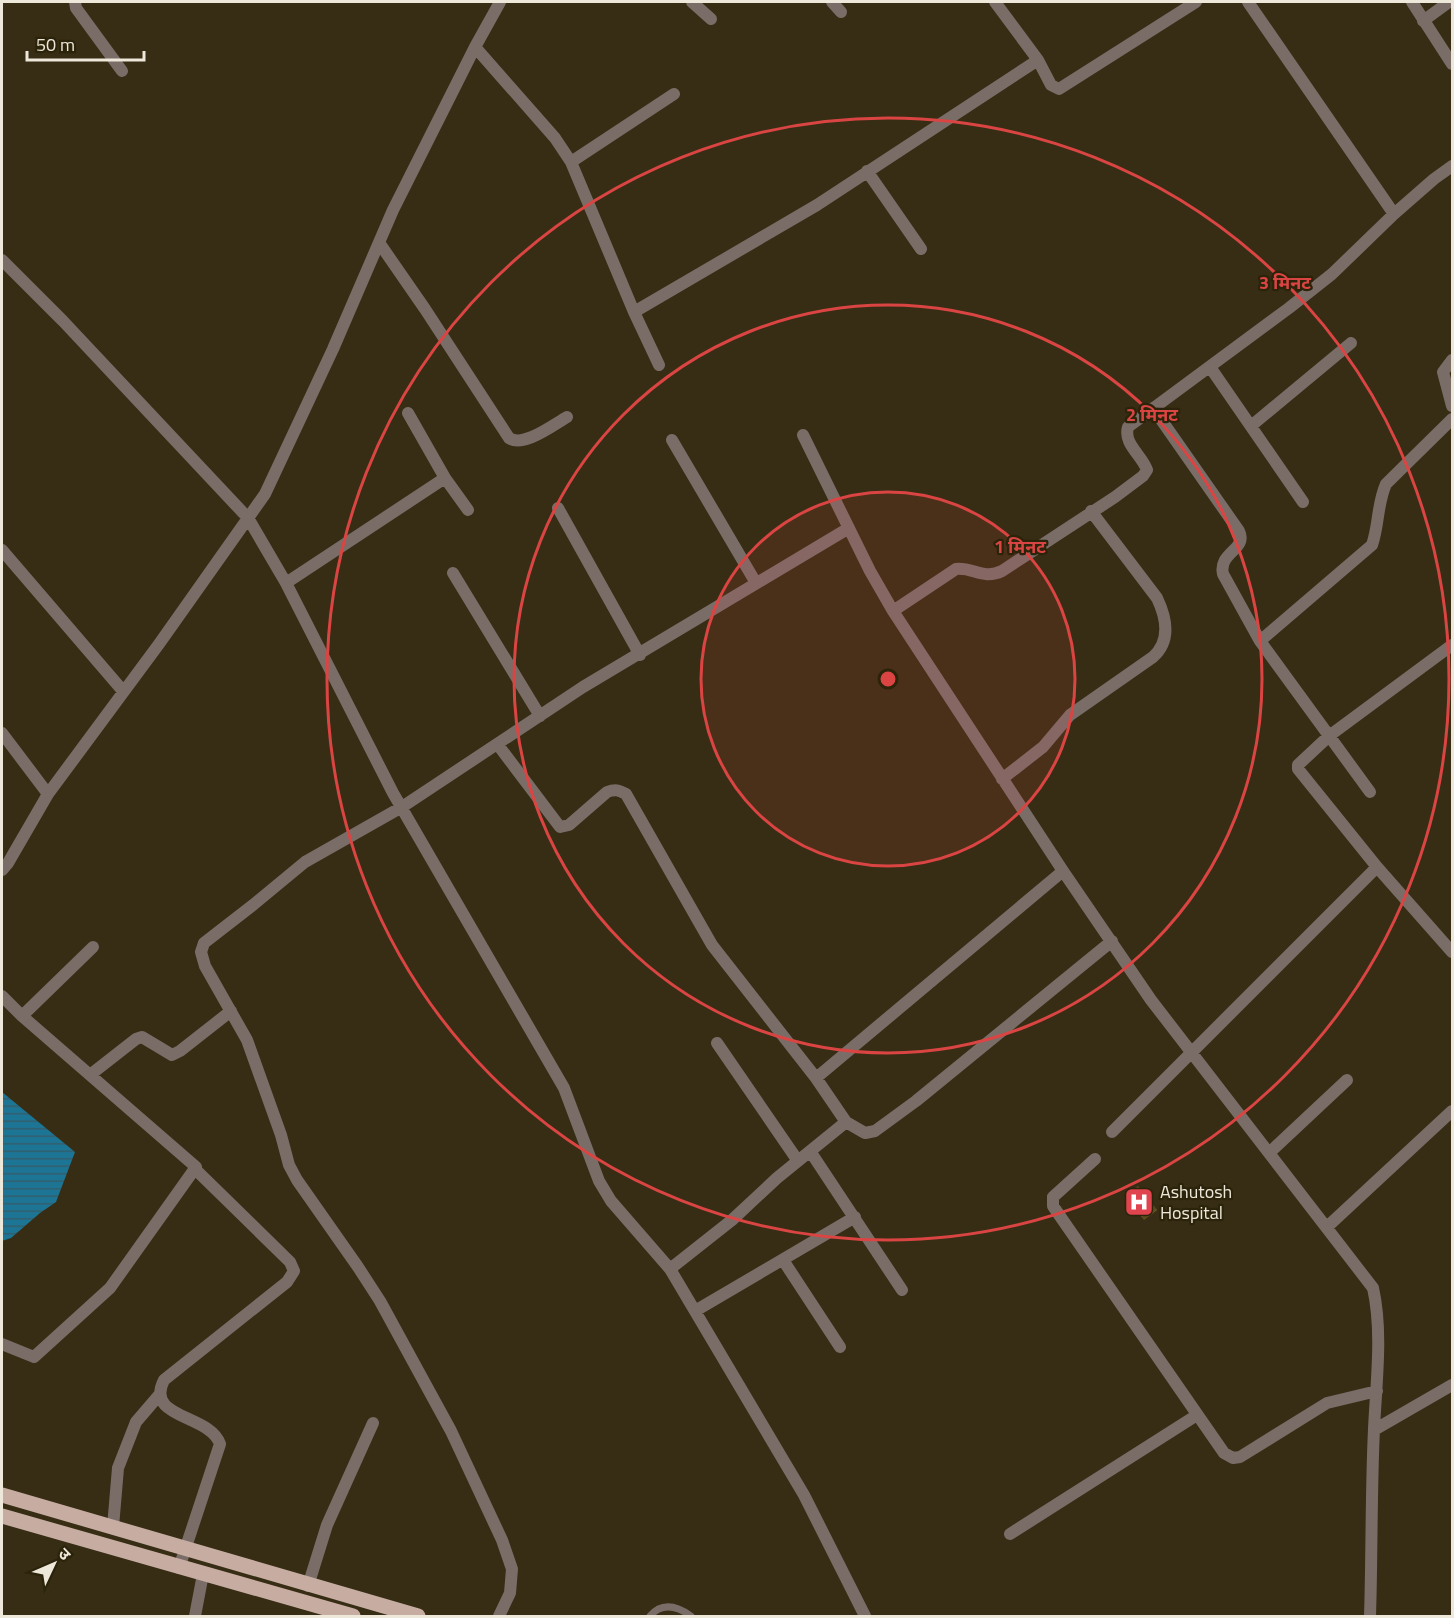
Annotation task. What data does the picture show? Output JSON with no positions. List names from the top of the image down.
{
  "places": {
    "hospital": ["Ashutosh Hospital"]
  },
  "scale_bar": "50 m",
  "north": "top right",
  "rings": ["3 मिनट", "2 मिनट", "1 मिनट"]
}
